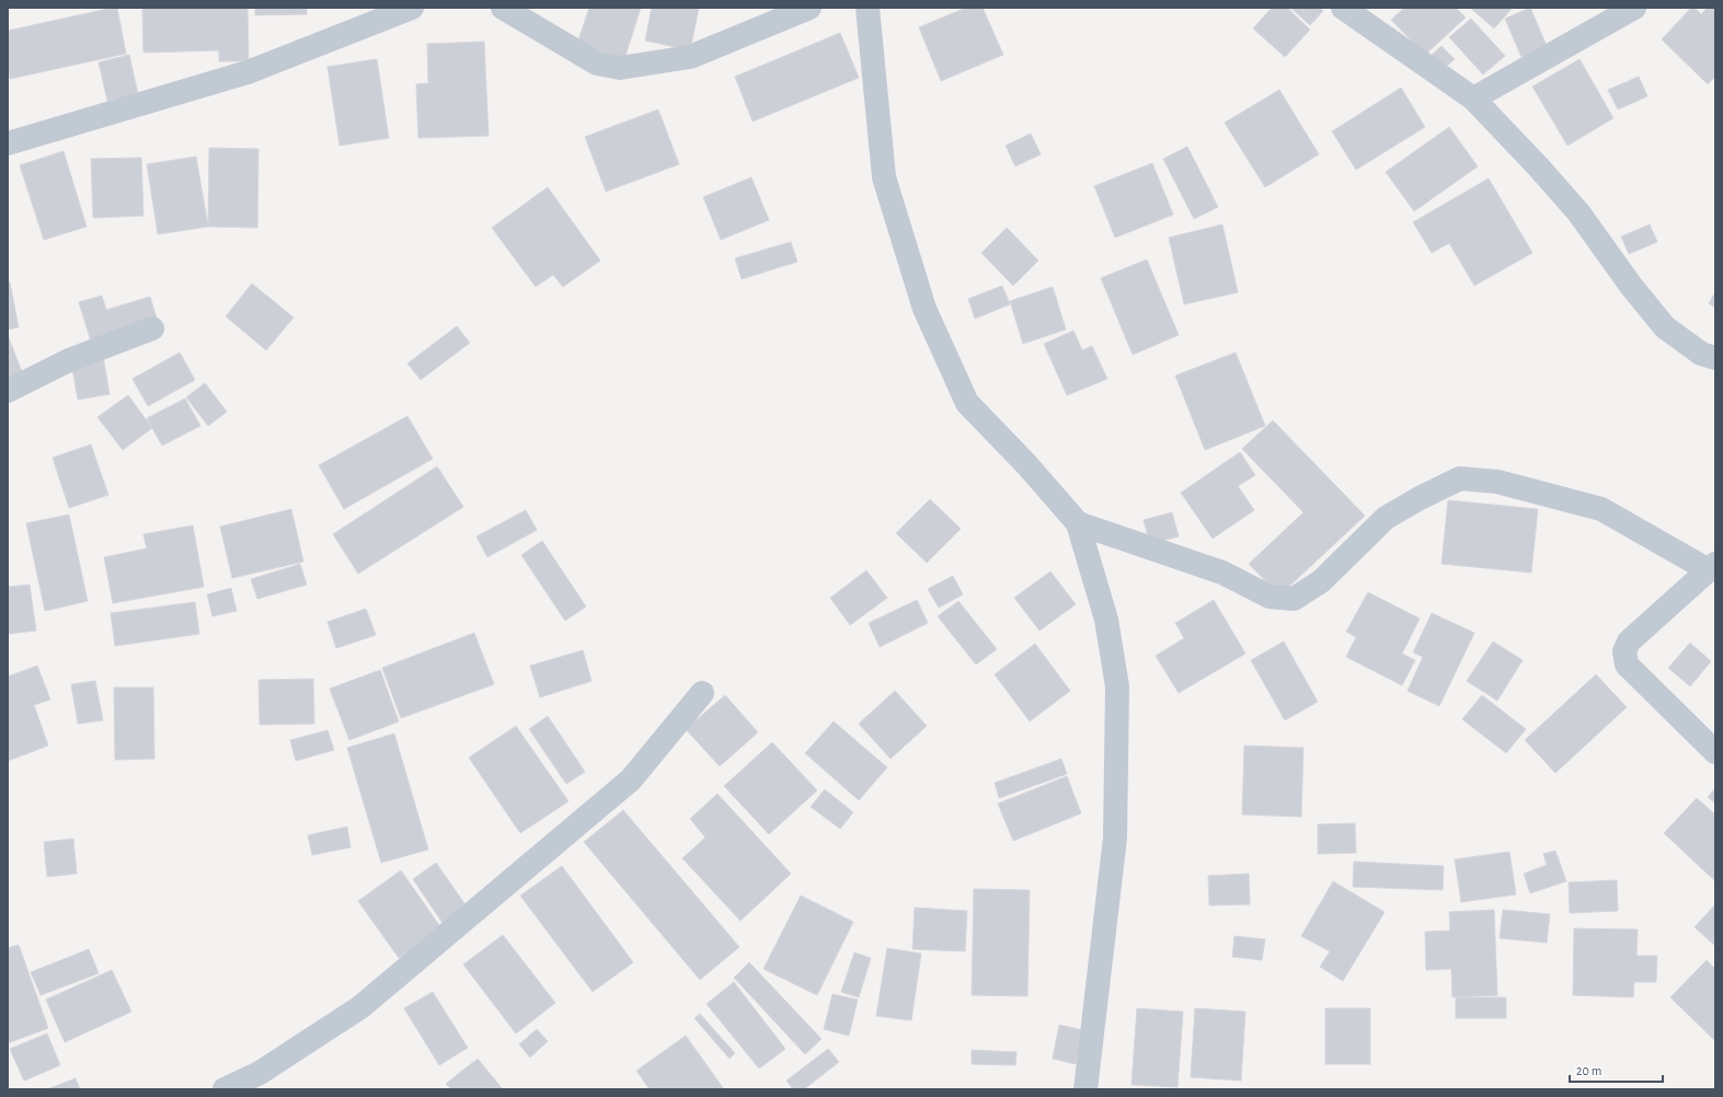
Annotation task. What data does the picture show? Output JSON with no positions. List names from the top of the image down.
{
  "scale_bar": "20 m"
}
